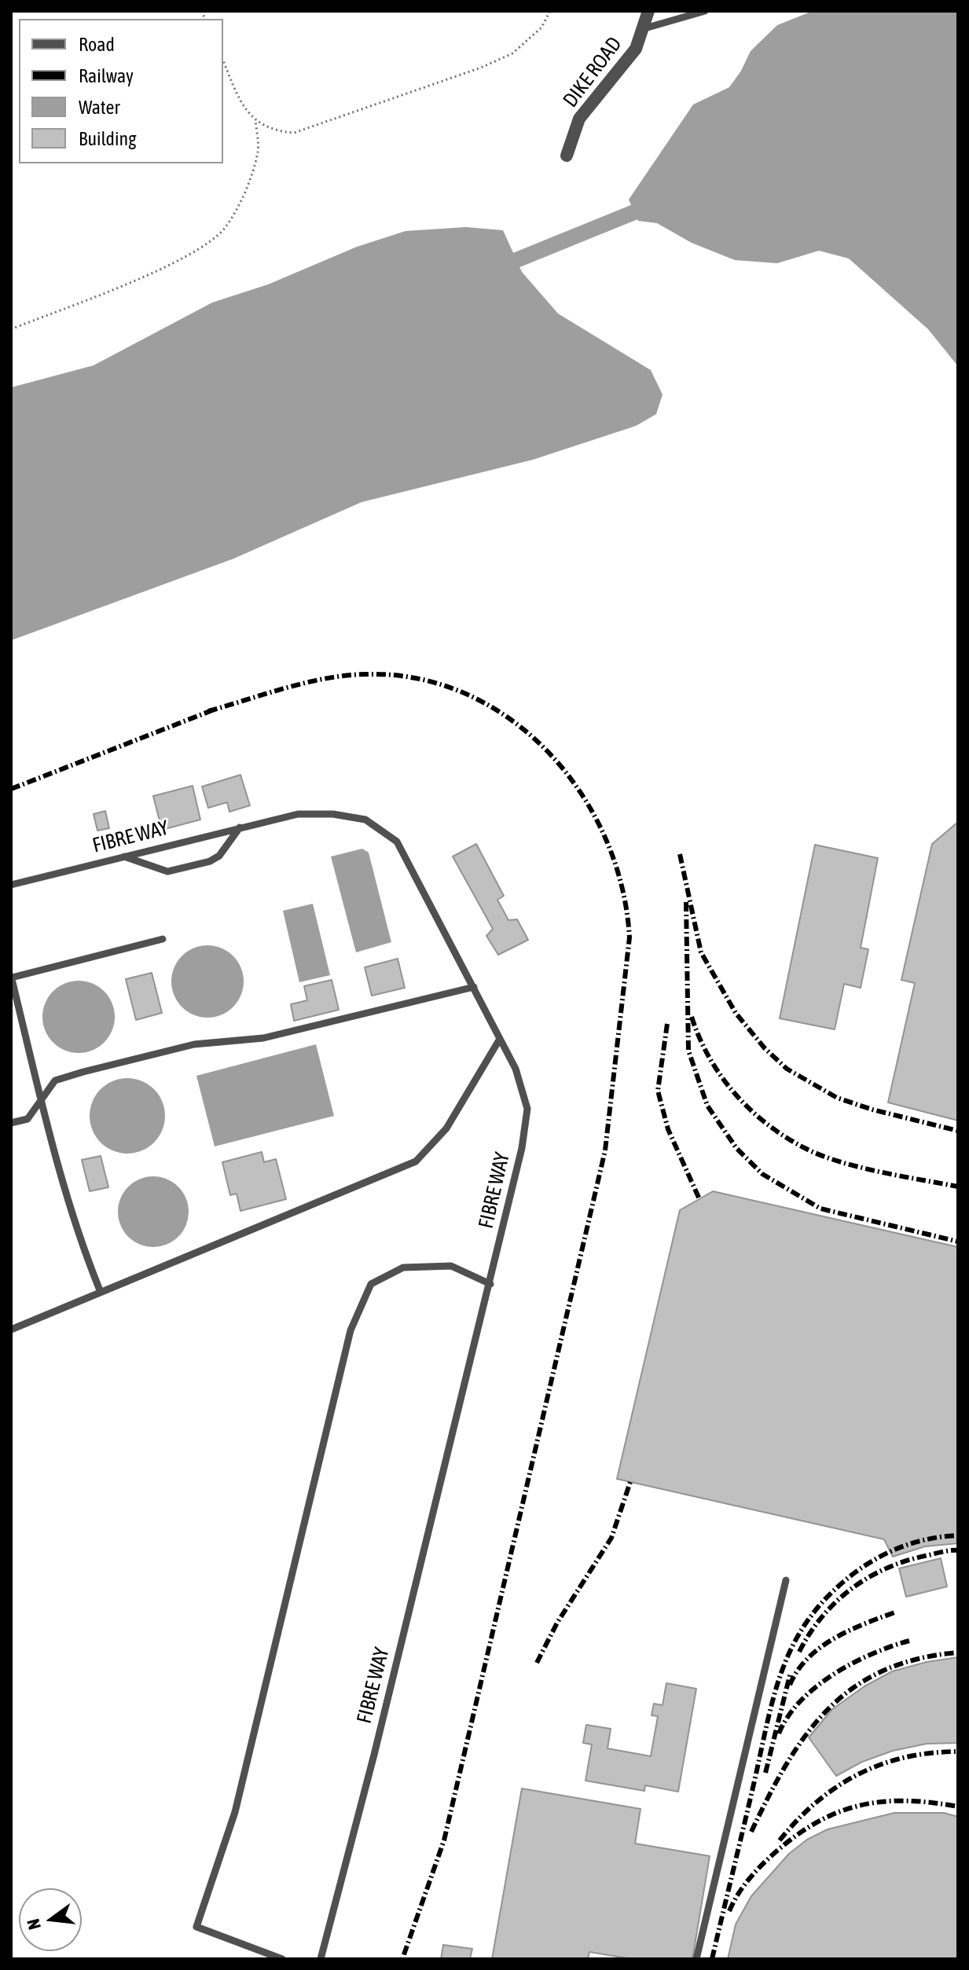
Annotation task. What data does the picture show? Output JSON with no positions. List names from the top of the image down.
{
  "streets": {
    "street": ["DIKE ROAD"],
    "lane": ["FIBRE WAY"]
  },
  "legend": [
    "Road",
    "Railway",
    "Water",
    "Building"
  ],
  "north": "left"
}
